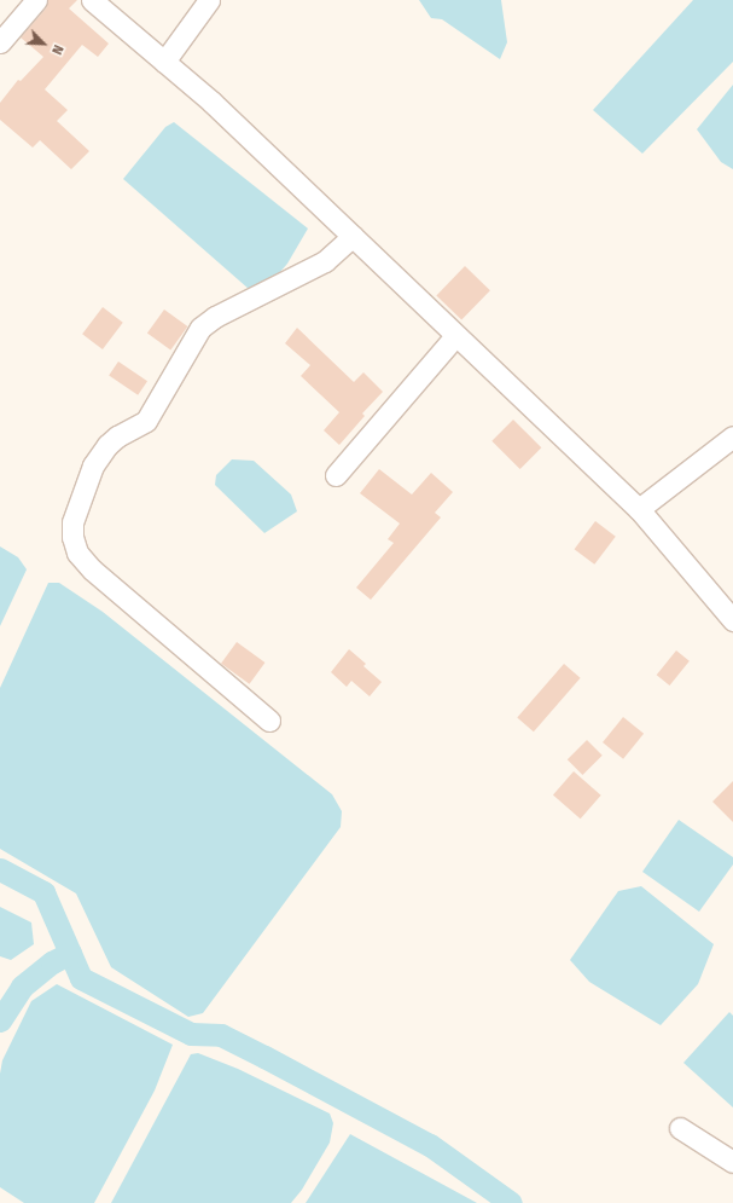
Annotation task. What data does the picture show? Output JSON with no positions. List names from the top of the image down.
{
  "north": "bottom right"
}
